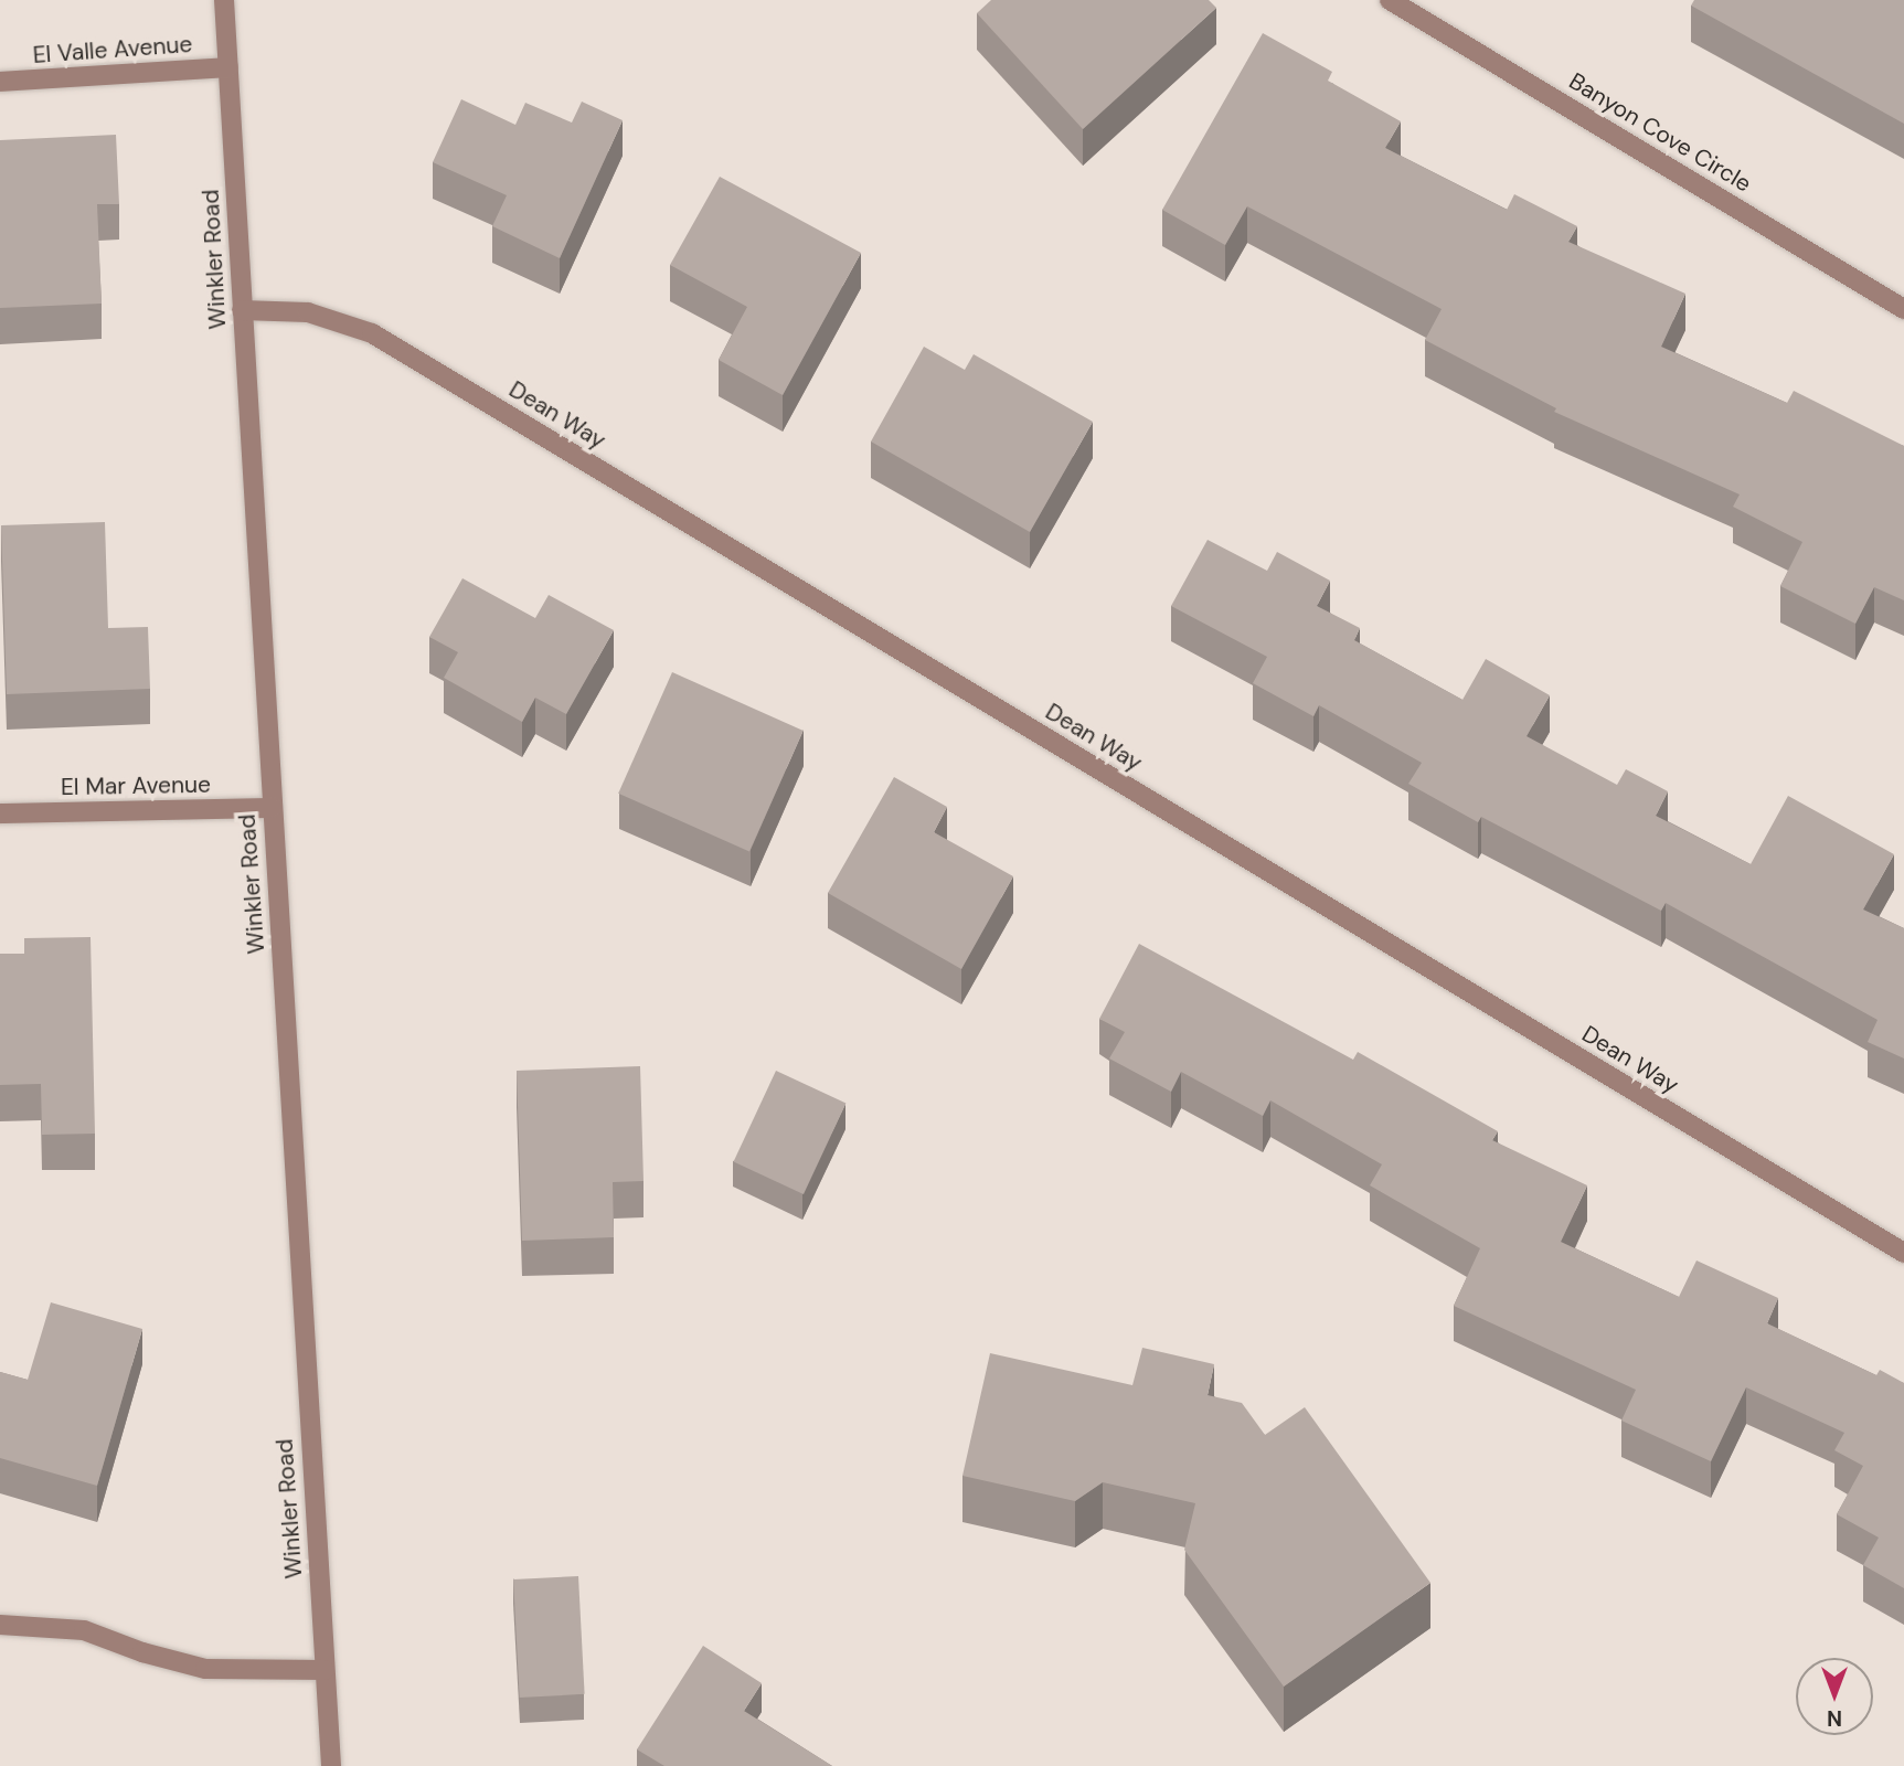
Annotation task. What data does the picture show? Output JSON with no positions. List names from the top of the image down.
{
  "streets": {
    "street": [
      "El Valle Avenue",
      "Banyon Cove Circle",
      "Winkler Road",
      "Dean Way",
      "El Mar Avenue"
    ]
  },
  "crossings": [
    ["El Valle Avenue", "Winkler Road"],
    ["Winkler Road", "Dean Way"],
    ["Winkler Road", "El Mar Avenue"]
  ],
  "north": "bottom"
}
